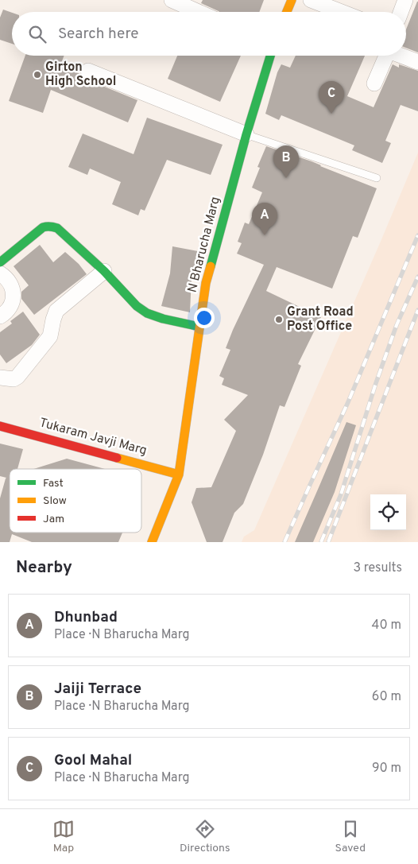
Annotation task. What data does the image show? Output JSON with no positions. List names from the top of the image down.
{
  "streets": {
    "street": ["N Bharucha Marg", "Tukaram Javji Marg"]
  },
  "crossings": [
    ["N Bharucha Marg", "Tukaram Javji Marg"]
  ],
  "places": ["Girton High School", "Grant Road Post Office"],
  "legend": ["Fast", "Slow", "Jam"],
  "page": {
    "search": "Search here",
    "pins": ["C", "B", "A"],
    "heading": ["Nearby", "3 results"],
    "list": [
      {
        "mark": "A",
        "name": "Dhunbad",
        "note": "Place · N Bharucha Marg",
        "value": "40 m"
      },
      {
        "mark": "B",
        "name": "Jaiji Terrace",
        "note": "Place · N Bharucha Marg",
        "value": "60 m"
      },
      {
        "mark": "C",
        "name": "Gool Mahal",
        "note": "Place · N Bharucha Marg",
        "value": "90 m"
      }
    ],
    "nav": ["Map", "Directions", "Saved"]
  }
}
